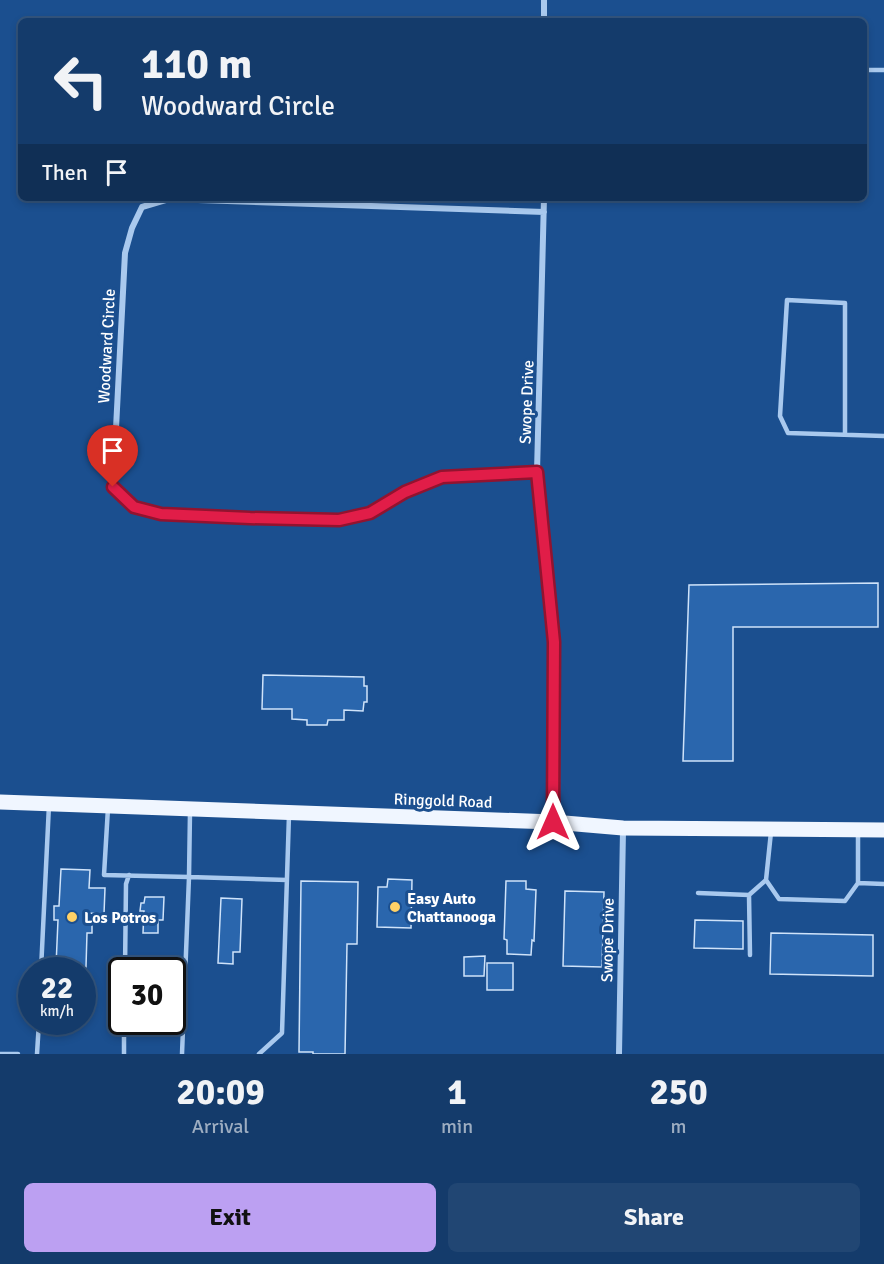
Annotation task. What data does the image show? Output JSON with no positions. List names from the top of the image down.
{
  "streets": {
    "main road": ["Ringgold Road"],
    "street": ["Woodward Circle", "Swope Drive"]
  },
  "crossings": [
    ["Woodward Circle", "Swope Drive"],
    ["Swope Drive", "Ringgold Road"]
  ],
  "places": ["Easy Auto Chattanooga", "Los Potros"],
  "page": {
    "turn": ["110 m", "Woodward Circle"],
    "then": "Then",
    "speed": "22 km/h",
    "limit": "30",
    "eta": [
      "20:09",
      "Arrival",
      "1",
      "min",
      "250",
      "m"
    ],
    "buttons": ["Exit", "Share"]
  }
}
